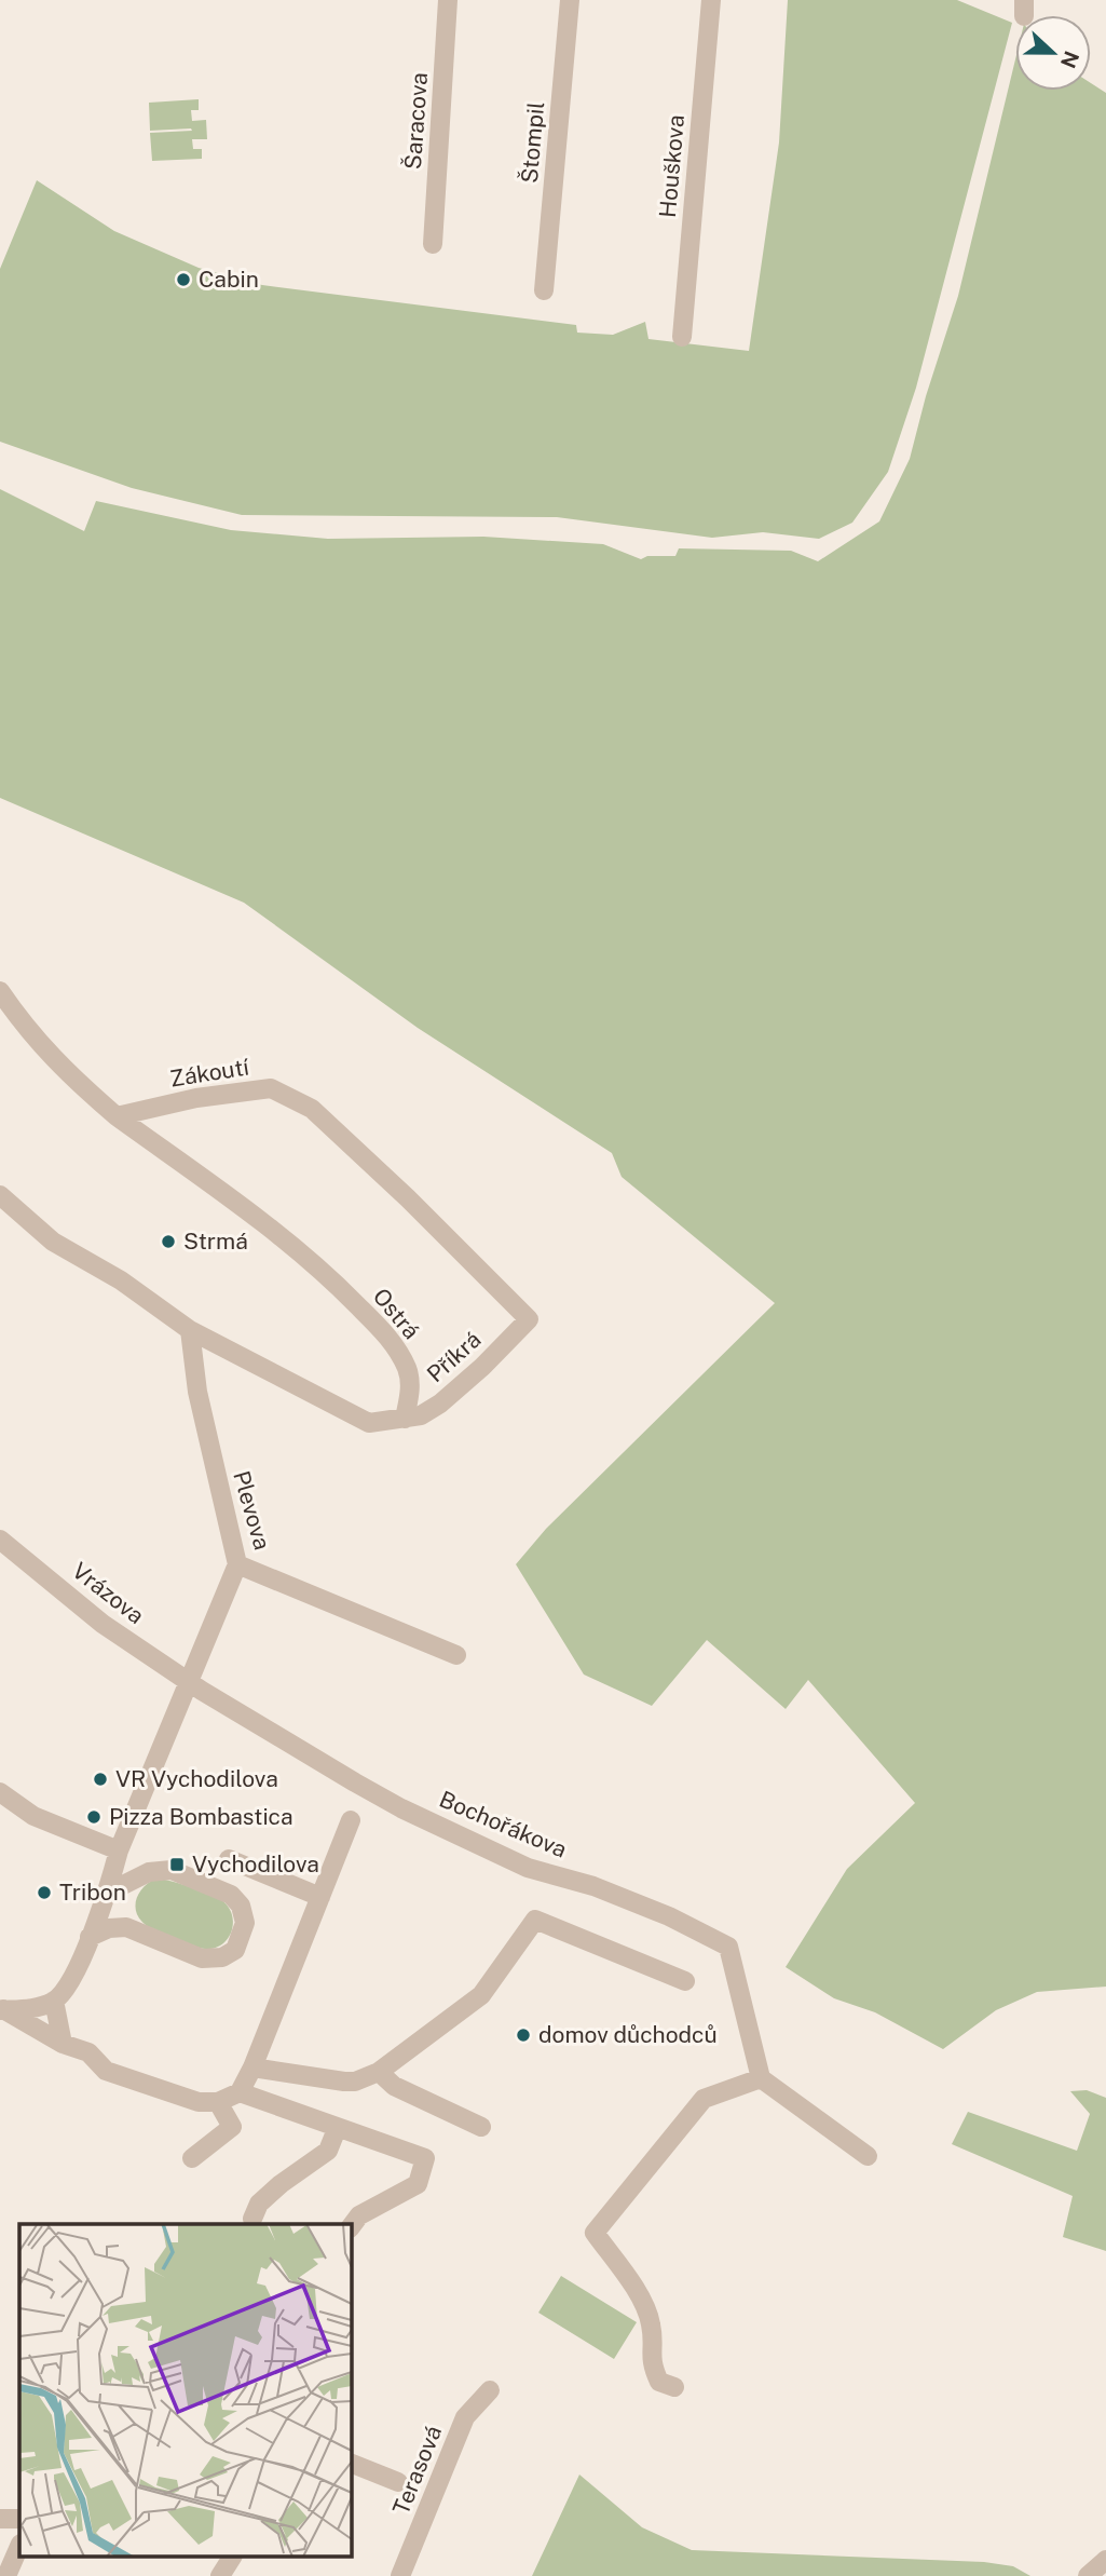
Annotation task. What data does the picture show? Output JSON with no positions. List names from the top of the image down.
{
  "streets": {
    "street": [
      "Šaracova",
      "Štompil",
      "Houškova",
      "Zákoutí",
      "Ostrá",
      "Příkrá",
      "Plevova",
      "Vrázova",
      "Bochořákova",
      "Terasová"
    ]
  },
  "crossings": [
    ["Zákoutí", "Ostrá"],
    ["Zákoutí", "Příkrá"],
    ["Ostrá", "Příkrá"],
    ["Vrázova", "Bochořákova"]
  ],
  "places": {
    "other": [
      "Cabin",
      "Strmá",
      "VR Vychodilova",
      "Pizza Bombastica",
      "Tribon",
      "domov důchodců"
    ],
    "transit": ["Vychodilova"]
  },
  "north": "right"
}
